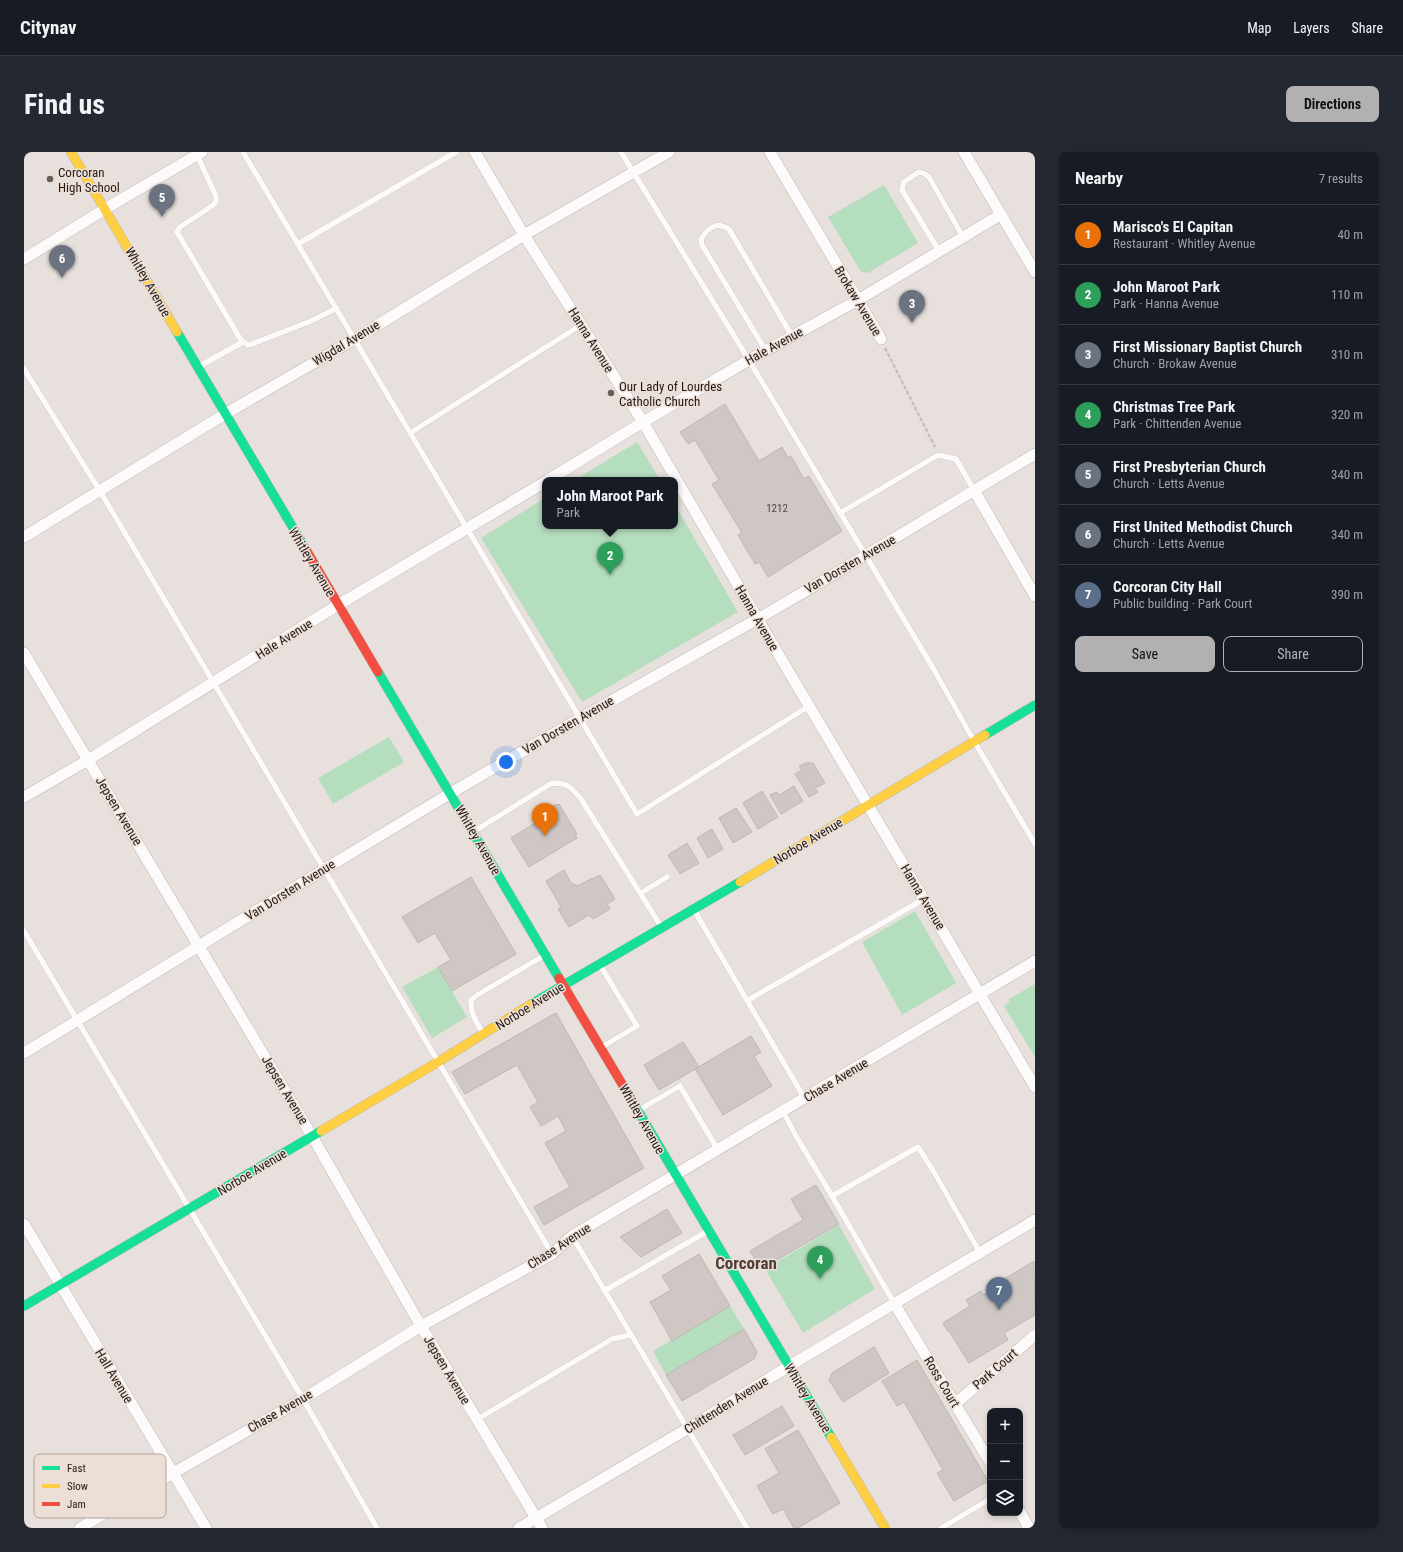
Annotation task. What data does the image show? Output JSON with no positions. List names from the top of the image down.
{
  "streets": {
    "street": [
      "Whitley Avenue",
      "Brokaw Avenue",
      "Hanna Avenue",
      "Wigdal Avenue",
      "Hale Avenue",
      "Van Dorsten Avenue",
      "Jepsen Avenue",
      "Norboe Avenue",
      "Chase Avenue",
      "Park Court",
      "Hall Avenue",
      "Ross Court",
      "Chittenden Avenue"
    ]
  },
  "crossings": [
    ["Whitley Avenue", "Wigdal Avenue"],
    ["Whitley Avenue", "Hale Avenue"],
    ["Whitley Avenue", "Van Dorsten Avenue"],
    ["Whitley Avenue", "Norboe Avenue"],
    ["Whitley Avenue", "Chase Avenue"],
    ["Whitley Avenue", "Chittenden Avenue"],
    ["Brokaw Avenue", "Hale Avenue"],
    ["Hanna Avenue", "Wigdal Avenue"],
    ["Hanna Avenue", "Hale Avenue"],
    ["Hanna Avenue", "Van Dorsten Avenue"],
    ["Hanna Avenue", "Norboe Avenue"],
    ["Hanna Avenue", "Chase Avenue"],
    ["Hale Avenue", "Jepsen Avenue"],
    ["Van Dorsten Avenue", "Jepsen Avenue"],
    ["Jepsen Avenue", "Norboe Avenue"],
    ["Jepsen Avenue", "Chase Avenue"],
    ["Jepsen Avenue", "Chittenden Avenue"],
    ["Norboe Avenue", "Hall Avenue"],
    ["Chase Avenue", "Hall Avenue"],
    ["Park Court", "Ross Court"],
    ["Ross Court", "Chittenden Avenue"]
  ],
  "districts": ["Corcoran"],
  "places": ["Corcoran High School", "Our Lady of Lourdes Catholic Church"],
  "house_numbers": ["1212"],
  "legend": ["Fast", "Slow", "Jam"],
  "page": {
    "header": "Citynav",
    "nav": ["Map", "Layers", "Share"],
    "buttons": [
      "Directions",
      ["Save", "Share"]
    ],
    "title": "Find us",
    "heading": ["Nearby", "7 results"],
    "pins": [
      "5",
      "6",
      "3",
      "2",
      "1",
      "4",
      "7"
    ],
    "list": [
      {
        "mark": "1",
        "name": "Marisco's El Capitan",
        "note": "Restaurant · Whitley Avenue",
        "value": "40 m"
      },
      {
        "mark": "2",
        "name": "John Maroot Park",
        "note": "Park · Hanna Avenue",
        "value": "110 m"
      },
      {
        "mark": "3",
        "name": "First Missionary Baptist Church",
        "note": "Church · Brokaw Avenue",
        "value": "310 m"
      },
      {
        "mark": "4",
        "name": "Christmas Tree Park",
        "note": "Park · Chittenden Avenue",
        "value": "320 m"
      },
      {
        "mark": "5",
        "name": "First Presbyterian Church",
        "note": "Church · Letts Avenue",
        "value": "340 m"
      },
      {
        "mark": "6",
        "name": "First United Methodist Church",
        "note": "Church · Letts Avenue",
        "value": "340 m"
      },
      {
        "mark": "7",
        "name": "Corcoran City Hall",
        "note": "Public building · Park Court",
        "value": "390 m"
      }
    ],
    "popup": ["John Maroot Park", "Park"],
    "map_buttons": ["+", "−"]
  }
}
